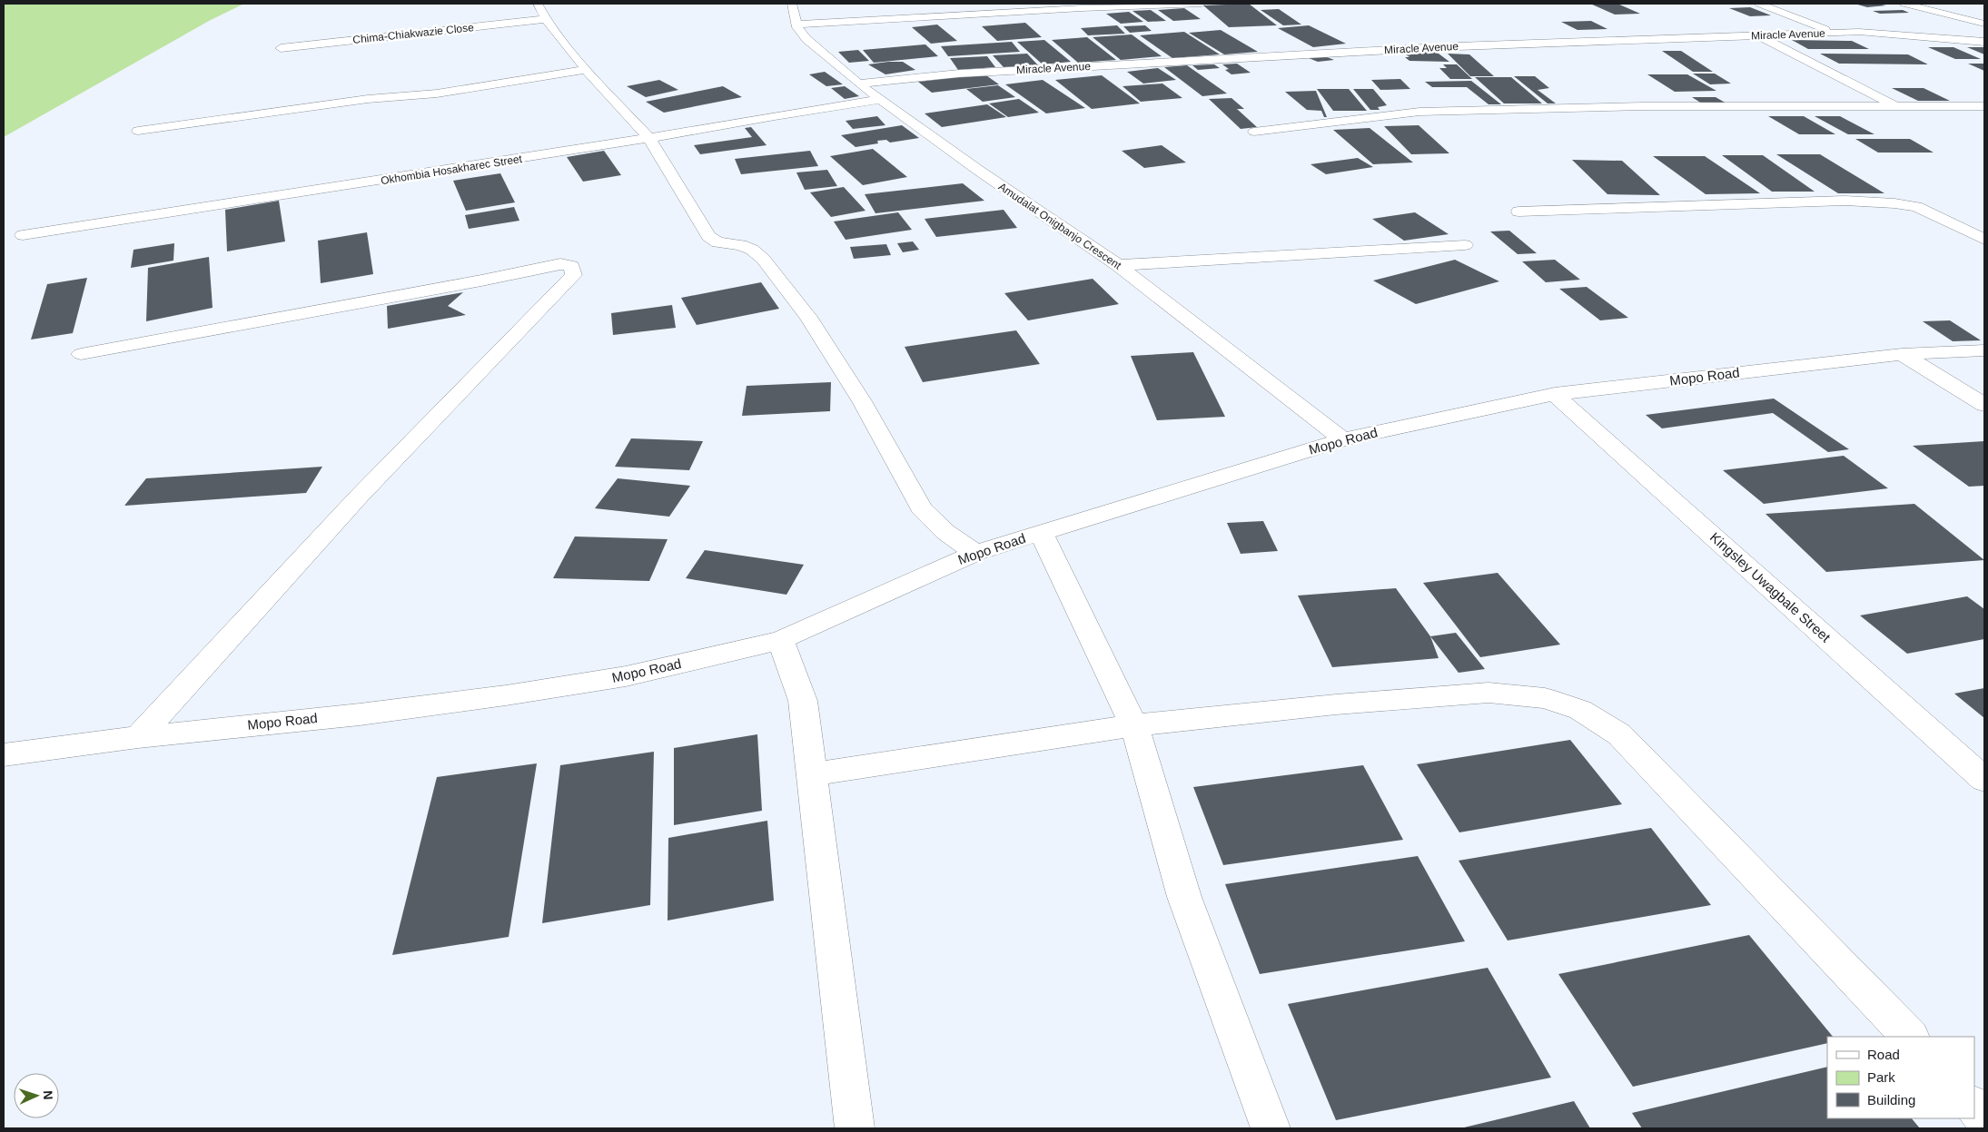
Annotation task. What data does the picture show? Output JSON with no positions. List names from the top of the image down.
{
  "streets": {
    "street": [
      "Chima-Chiakwazie Close",
      "Miracle Avenue",
      "Okhombia Hosakharec Street",
      "Amudalat Onigbanjo Crescent",
      "Mopo Road",
      "Kingsley Uwagbale Street"
    ]
  },
  "crossings": [
    ["Miracle Avenue", "Amudalat Onigbanjo Crescent"],
    ["Okhombia Hosakharec Street", "Amudalat Onigbanjo Crescent"],
    ["Amudalat Onigbanjo Crescent", "Mopo Road"],
    ["Mopo Road", "Kingsley Uwagbale Street"]
  ],
  "legend": ["Road", "Park", "Building"],
  "north": "right"
}
